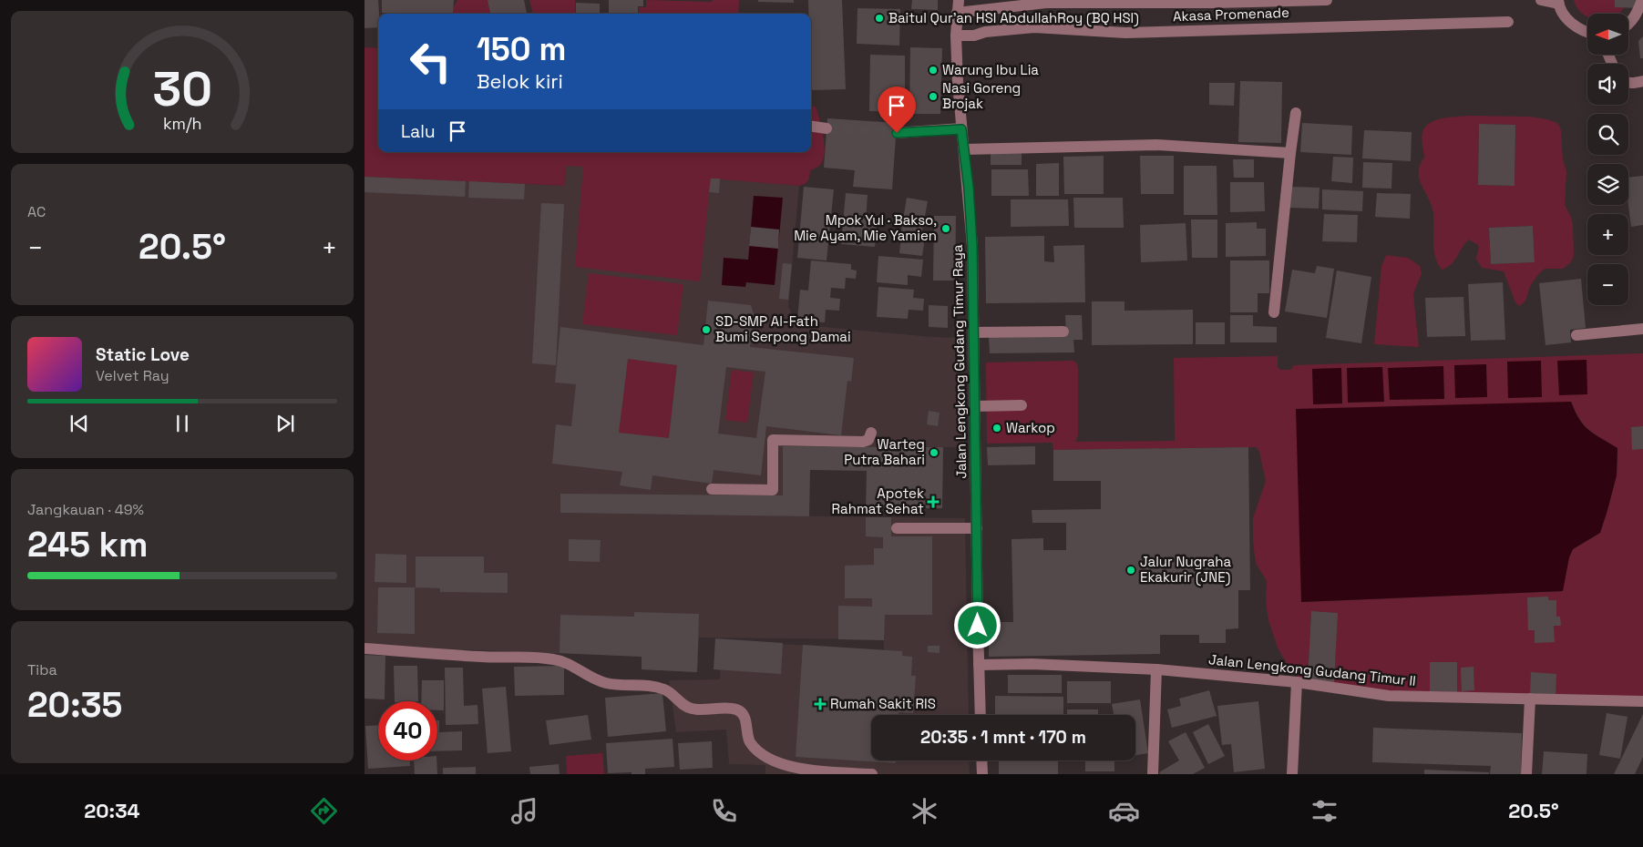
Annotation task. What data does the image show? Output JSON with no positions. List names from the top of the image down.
{
  "streets": {
    "street": ["Akasa Promenade", "Jalan Lengkong Gudang Timur Raya", "Jalan Lengkong Gudang Timur II"]
  },
  "crossings": [
    ["Akasa Promenade", "Jalan Lengkong Gudang Timur Raya"],
    ["Jalan Lengkong Gudang Timur Raya", "Jalan Lengkong Gudang Timur II"]
  ],
  "places": {
    "other": [
      "Baitul Qur'an HSI AbdullahRoy (BQ HSI)",
      "Warung Ibu Lia",
      "Nasi Goreng Brojak",
      "Mpok Yul · Bakso, Mie Ayam, Mie Yamien",
      "SD-SMP Al-Fath Bumi Serpong Damai",
      "Warkop",
      "Warteg Putra Bahari",
      "Jalur Nugraha Ekakurir (JNE)"
    ],
    "health": ["Apotek Rahmat Sehat", "Rumah Sakit RIS"]
  },
  "north": "left",
  "page": {
    "map_buttons": ["+", "−"],
    "turn": ["150 m", "Belok kiri"],
    "then": "Lalu",
    "tile": [
      "AC",
      ["Jangkauan · 49%", "245 km"],
      ["Tiba", "20:35"]
    ],
    "heat": ["−", "20.5°", "+"],
    "song": ["Static Love", "Velvet Ray"],
    "limit": "40",
    "trip": "20:35 · 1 mnt · 170 m",
    "tabs": ["20:34", "20.5°"],
    "gauge": ["30", "km/h"]
  }
}
